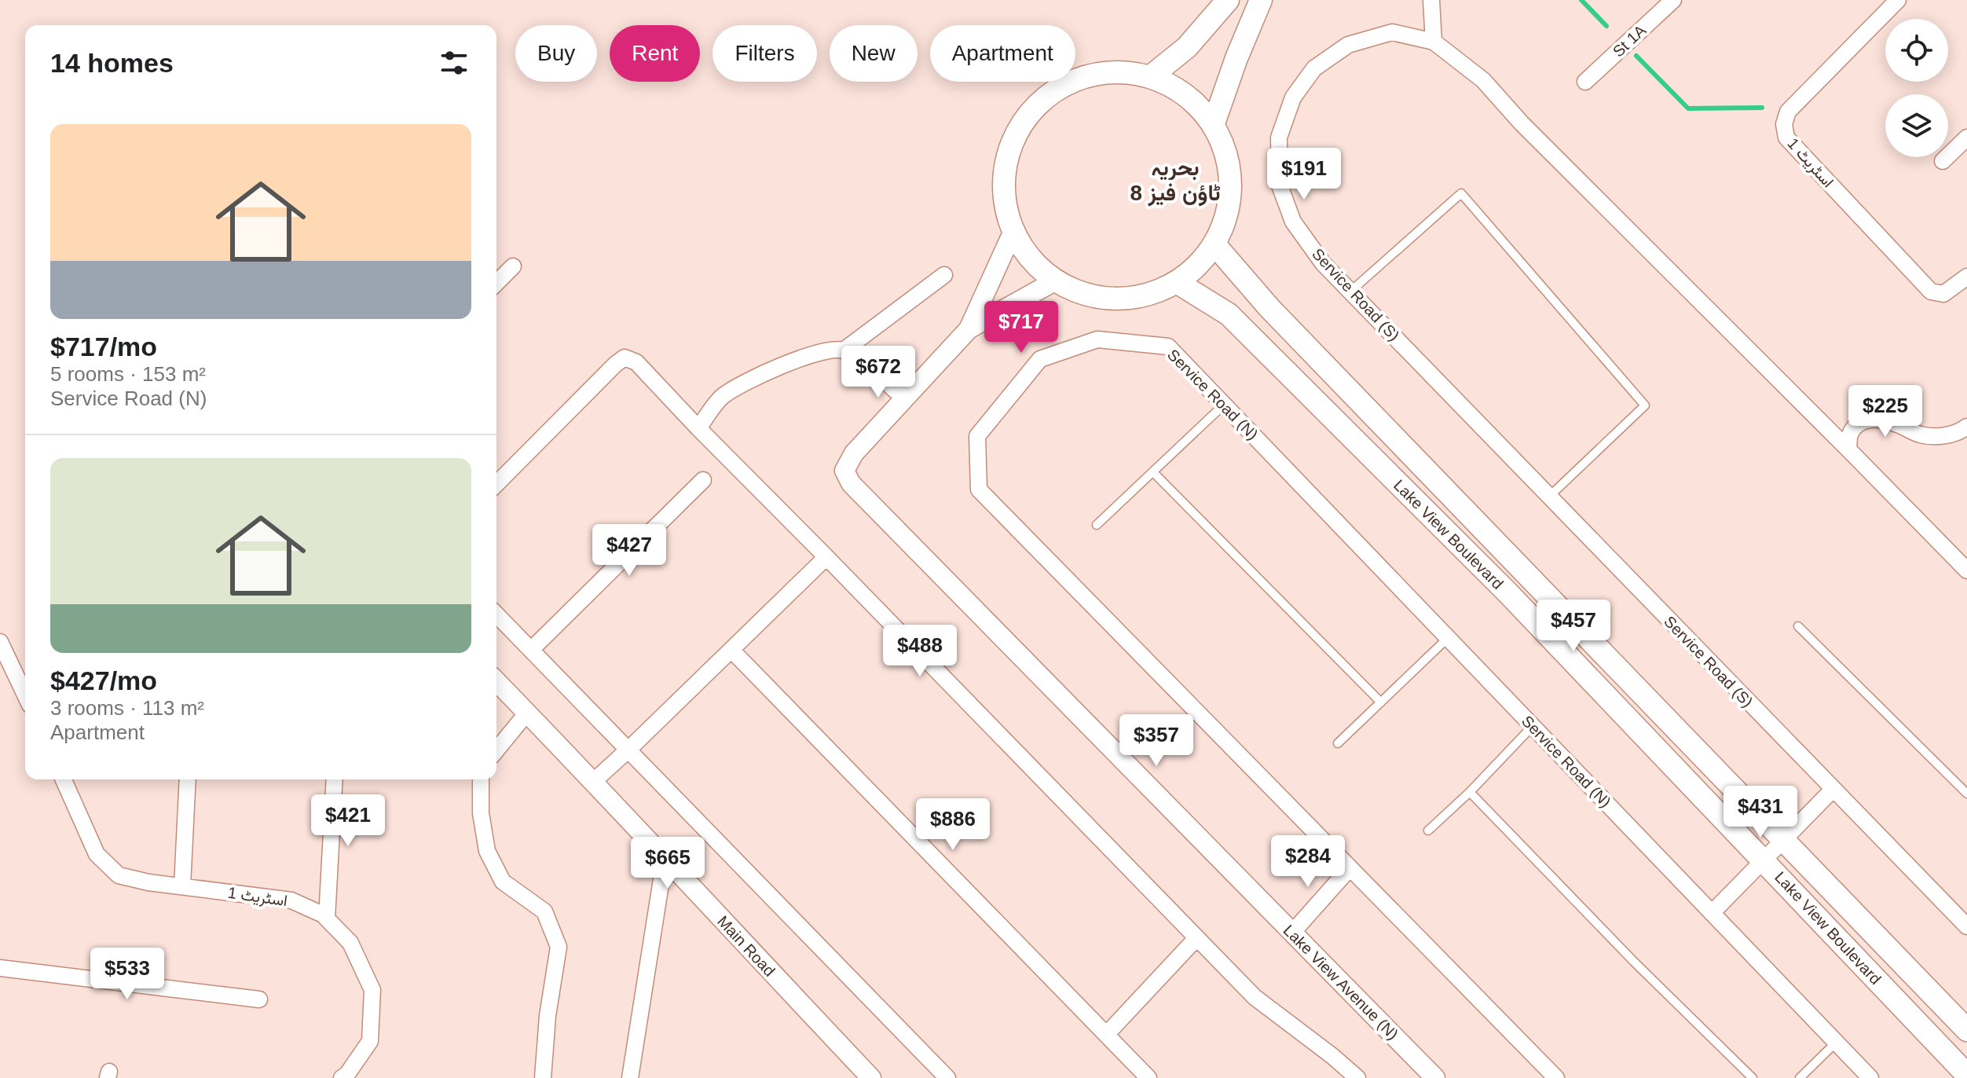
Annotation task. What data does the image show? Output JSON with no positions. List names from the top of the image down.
{
  "streets": {
    "main road": ["Lake View Boulevard"],
    "street": [
      "St 1A",
      "اسٹریٹ 1",
      "Service Road (S)",
      "Service Road (N)",
      "Main Road",
      "Lake View Avenue (N)"
    ]
  },
  "districts": ["بحریہ ٹاؤن فیز 8"],
  "page": {
    "chip": [
      "Buy",
      "Rent",
      "Filters",
      "New",
      "Apartment"
    ],
    "heading": "14 homes",
    "list": [
      {
        "name": "$717/mo",
        "note": "5 rooms · 153 m² · Service Road (N)"
      },
      {
        "name": "$427/mo",
        "note": "3 rooms · 113 m² · Apartment"
      }
    ],
    "price": [
      "$191",
      "$717",
      "$672",
      "$225",
      "$427",
      "$457",
      "$488",
      "$357",
      "$431",
      "$421",
      "$886",
      "$284",
      "$665",
      "$533"
    ]
  }
}
